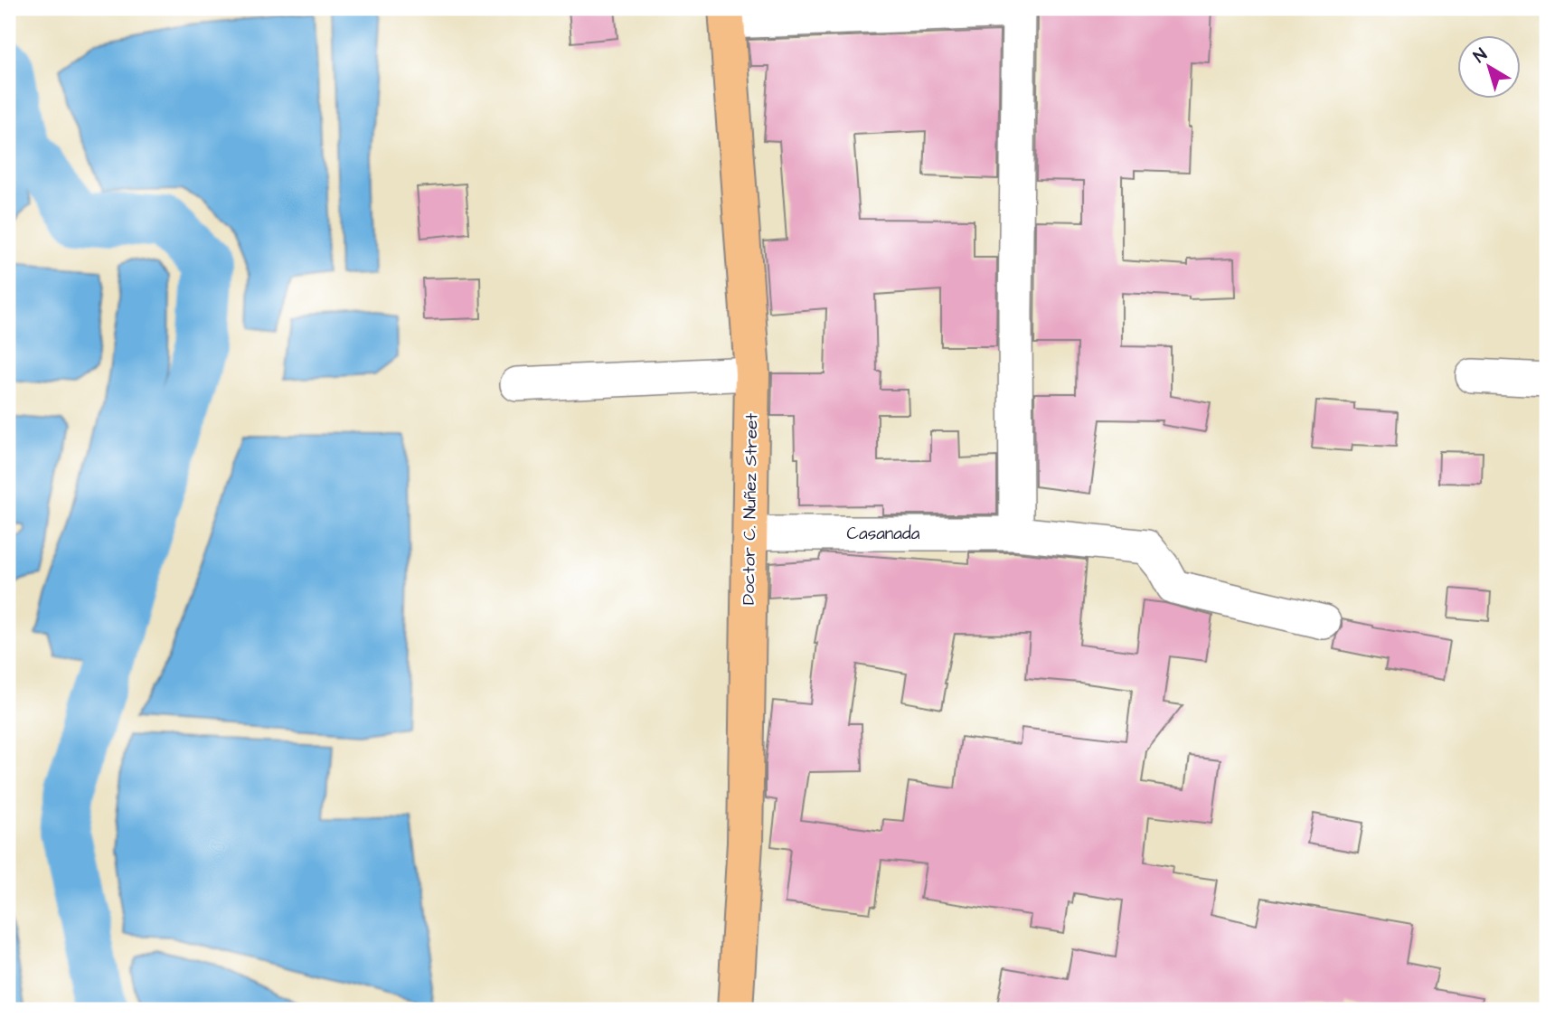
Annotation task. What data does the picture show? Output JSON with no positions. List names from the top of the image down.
{
  "streets": {
    "main road": ["Doctor C. Nuñez Street"],
    "street": ["Casanada"]
  },
  "crossings": [
    ["Doctor C. Nuñez Street", "Casanada"]
  ],
  "north": "top left"
}
